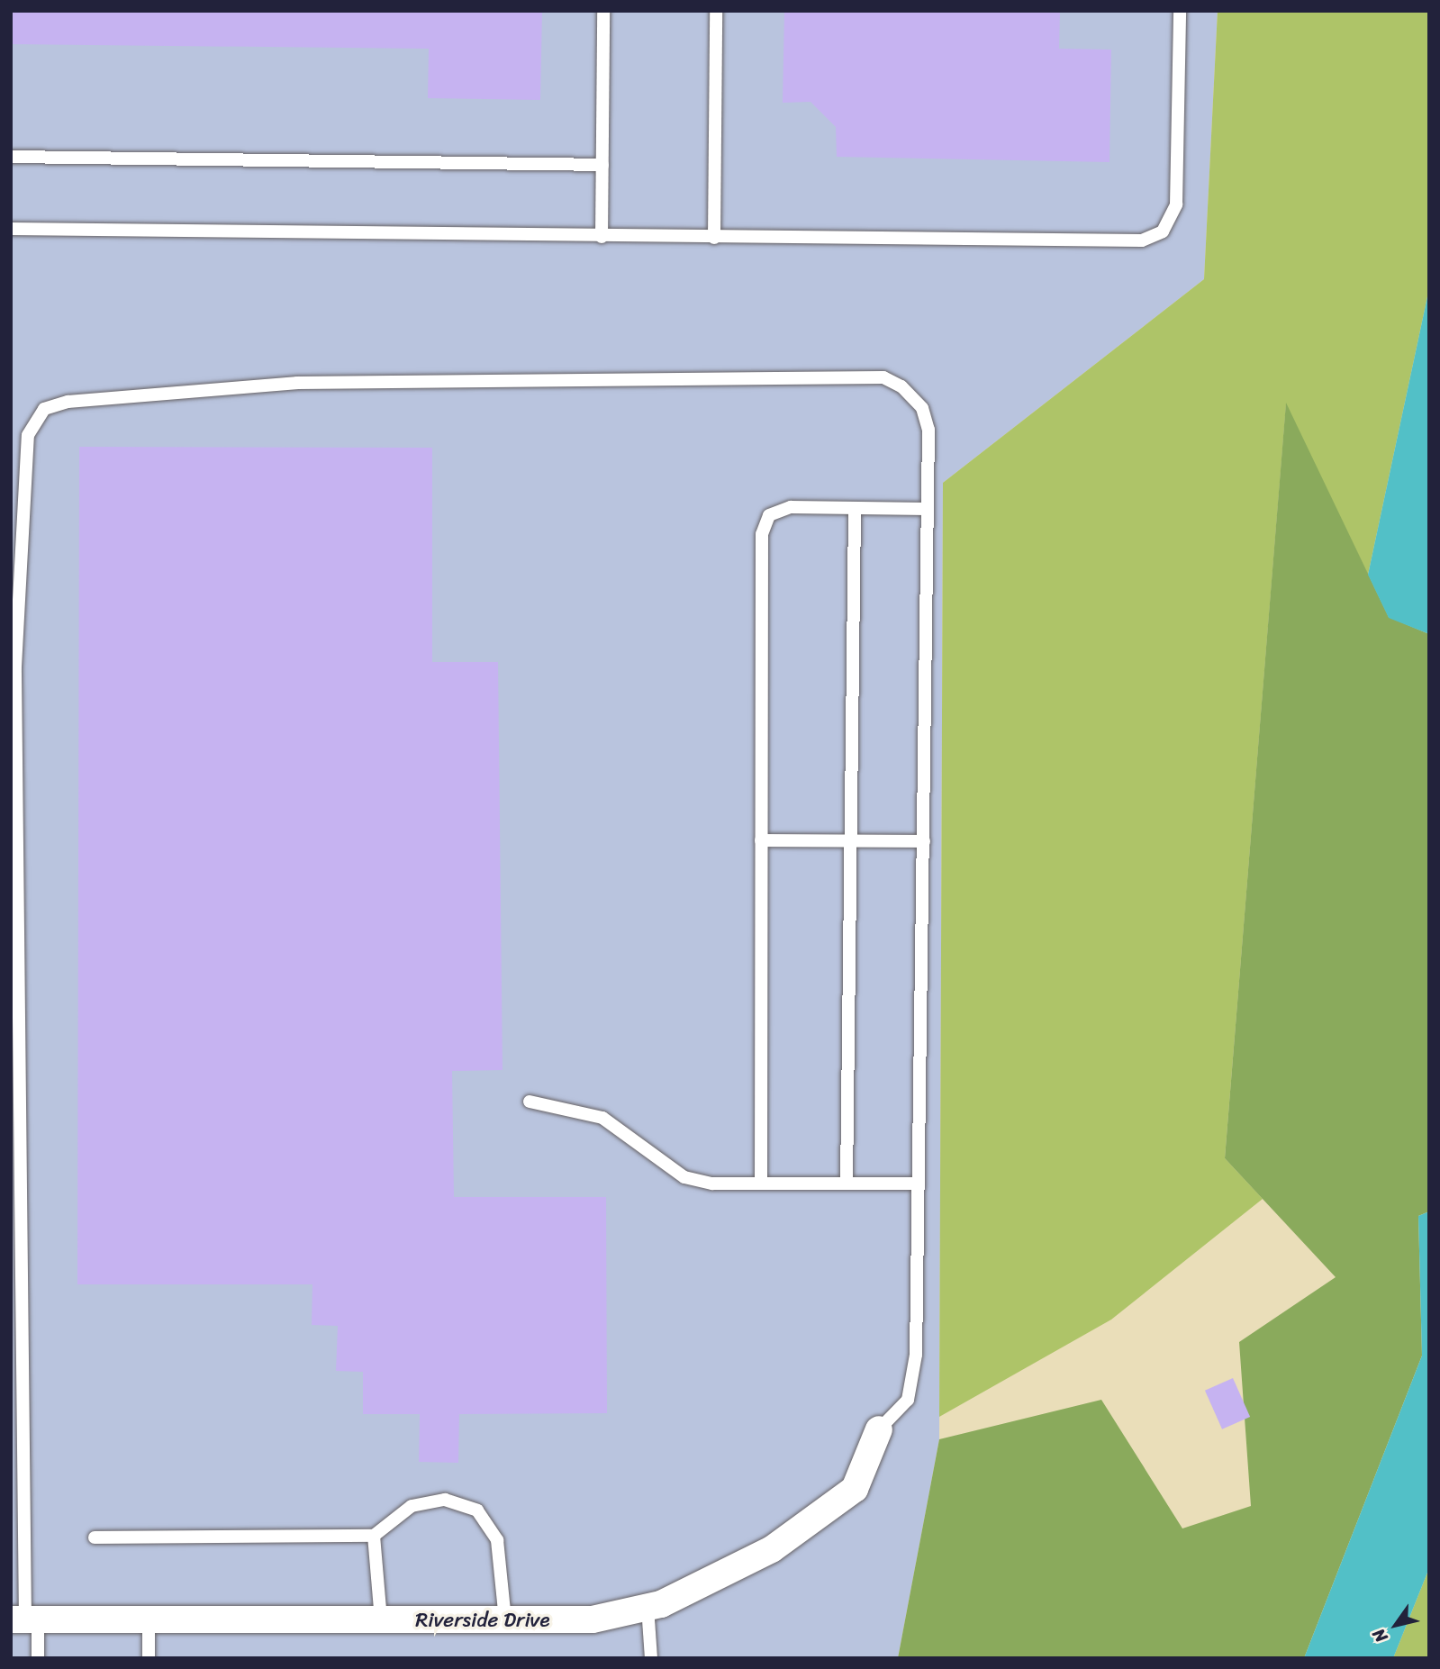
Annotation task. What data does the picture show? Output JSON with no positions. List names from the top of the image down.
{
  "streets": {
    "street": ["Riverside Drive"]
  },
  "north": "bottom left"
}
